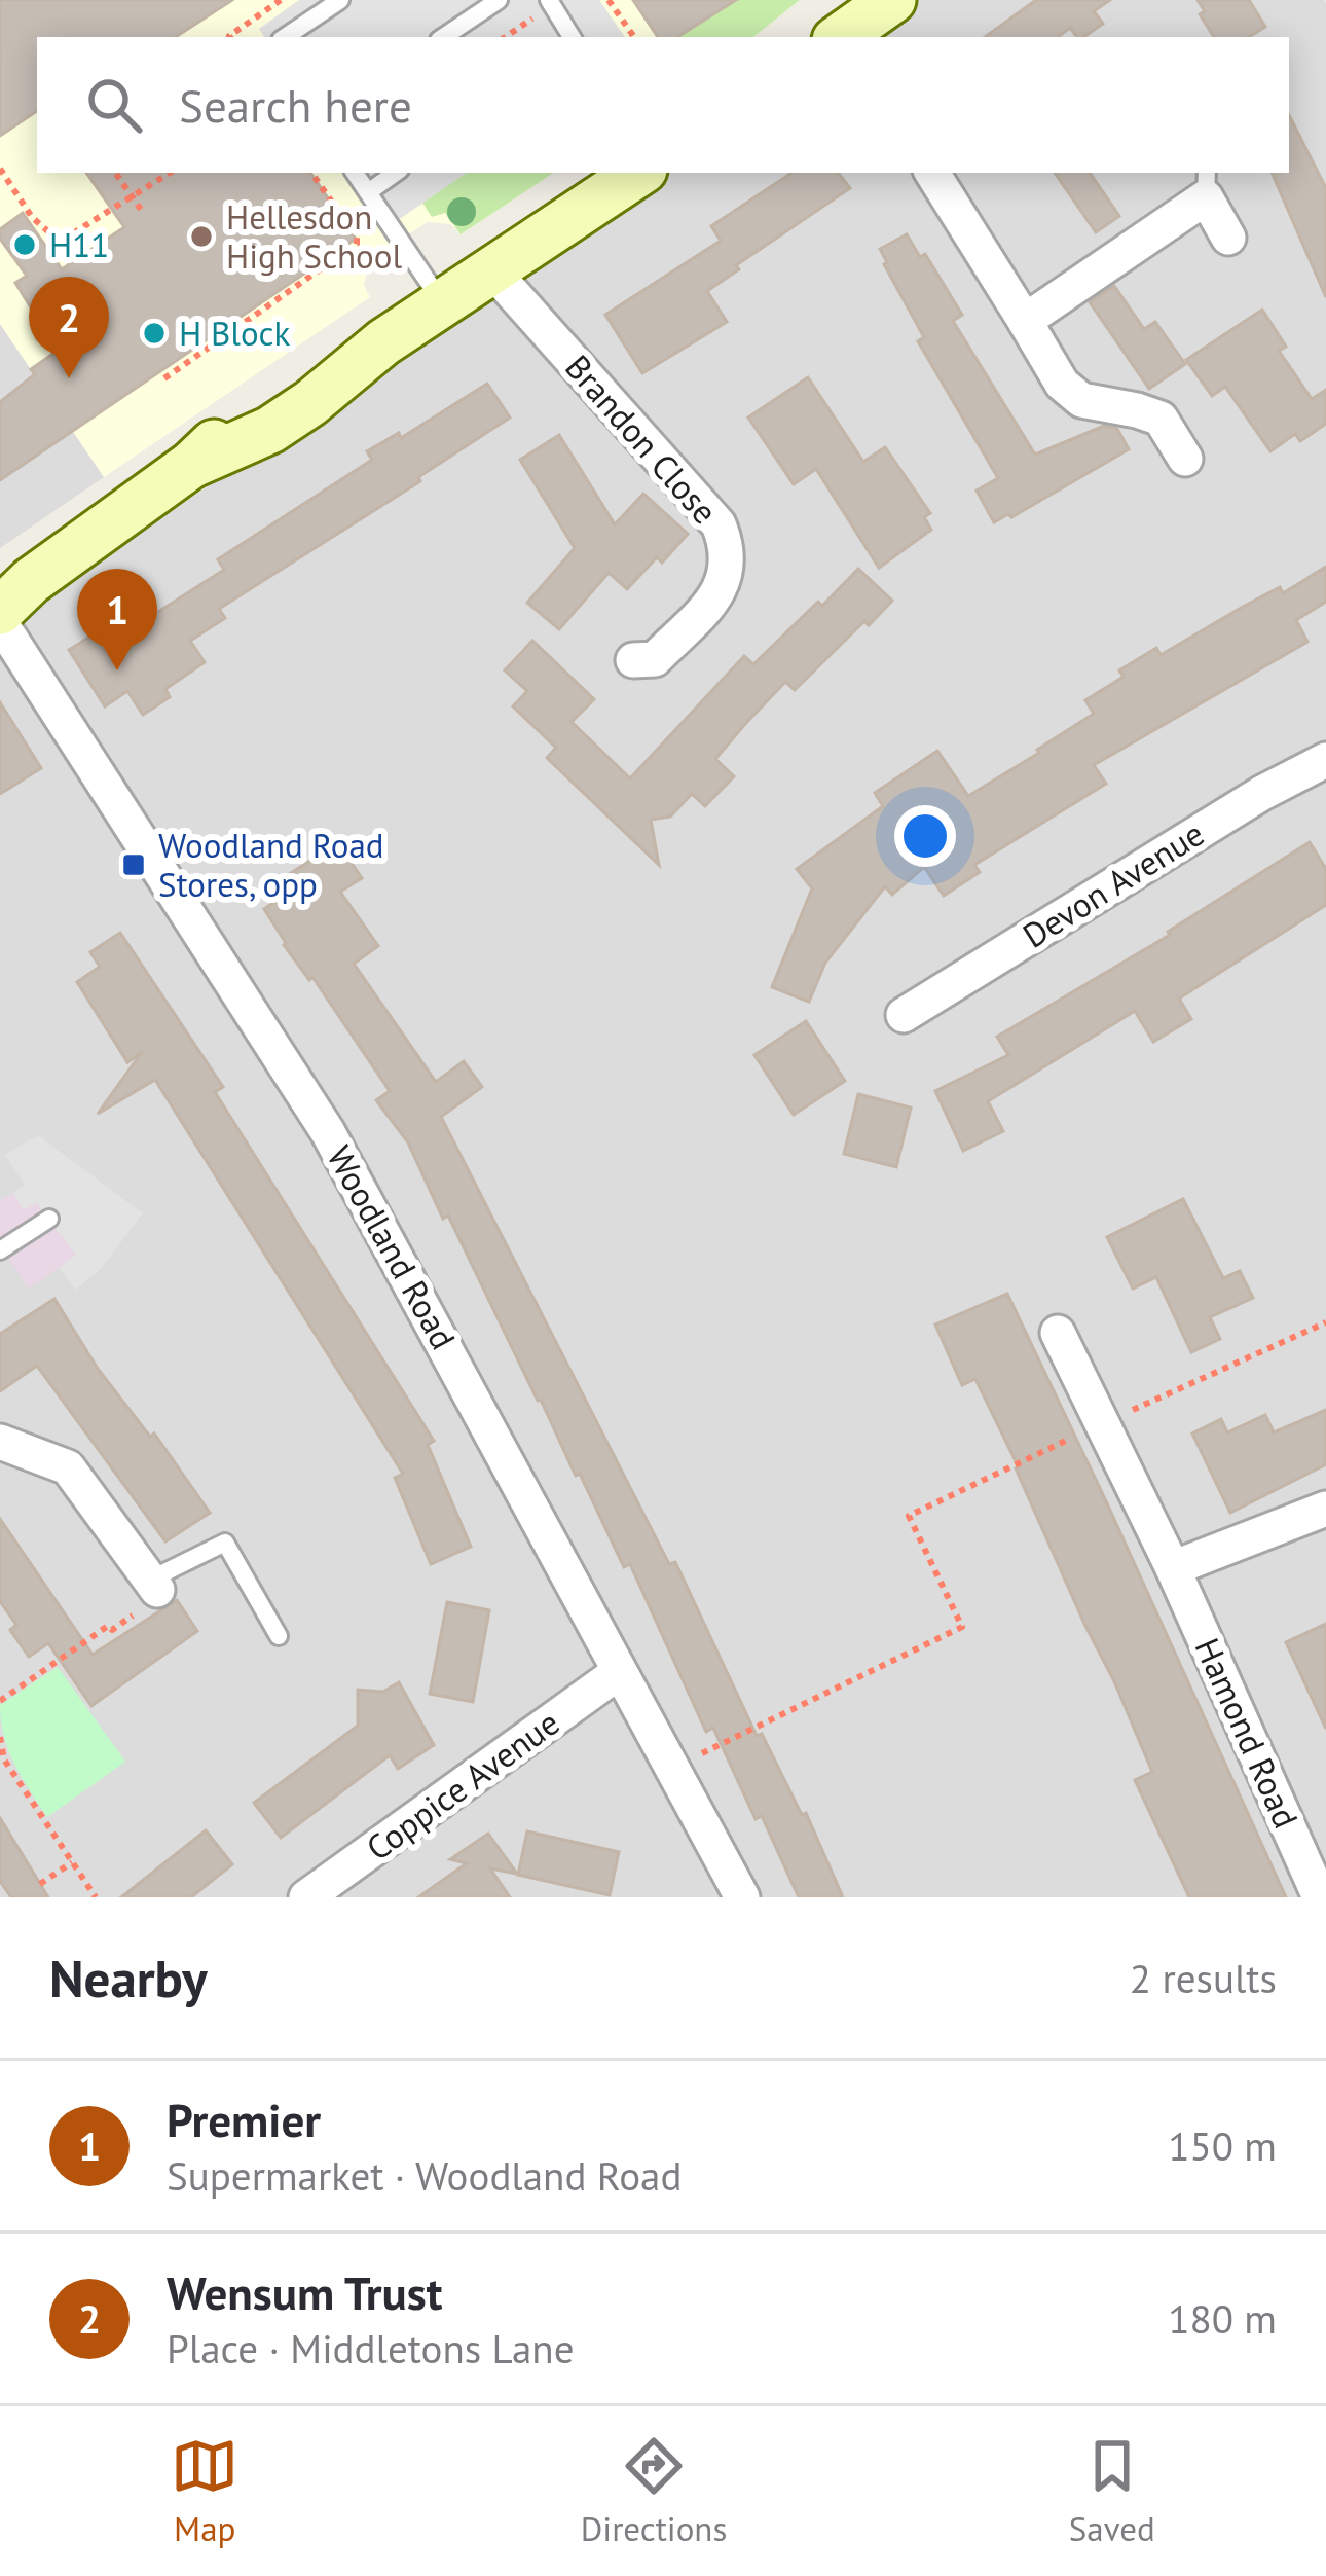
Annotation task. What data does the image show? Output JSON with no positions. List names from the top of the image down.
{
  "streets": {
    "street": [
      "Brandon Close",
      "Devon Avenue",
      "Woodland Road",
      "Hamond Road",
      "Coppice Avenue"
    ]
  },
  "crossings": [
    ["Woodland Road", "Coppice Avenue"]
  ],
  "places": {
    "other": ["Hellesdon High School", "H11", "H Block"],
    "transit": ["Woodland Road Stores, opp"]
  },
  "page": {
    "search": "Search here",
    "pins": ["2", "1"],
    "heading": ["Nearby", "2 results"],
    "list": [
      {
        "mark": "1",
        "name": "Premier",
        "note": "Supermarket · Woodland Road",
        "value": "150 m"
      },
      {
        "mark": "2",
        "name": "Wensum Trust",
        "note": "Place · Middletons Lane",
        "value": "180 m"
      }
    ],
    "nav": ["Map", "Directions", "Saved"]
  }
}
